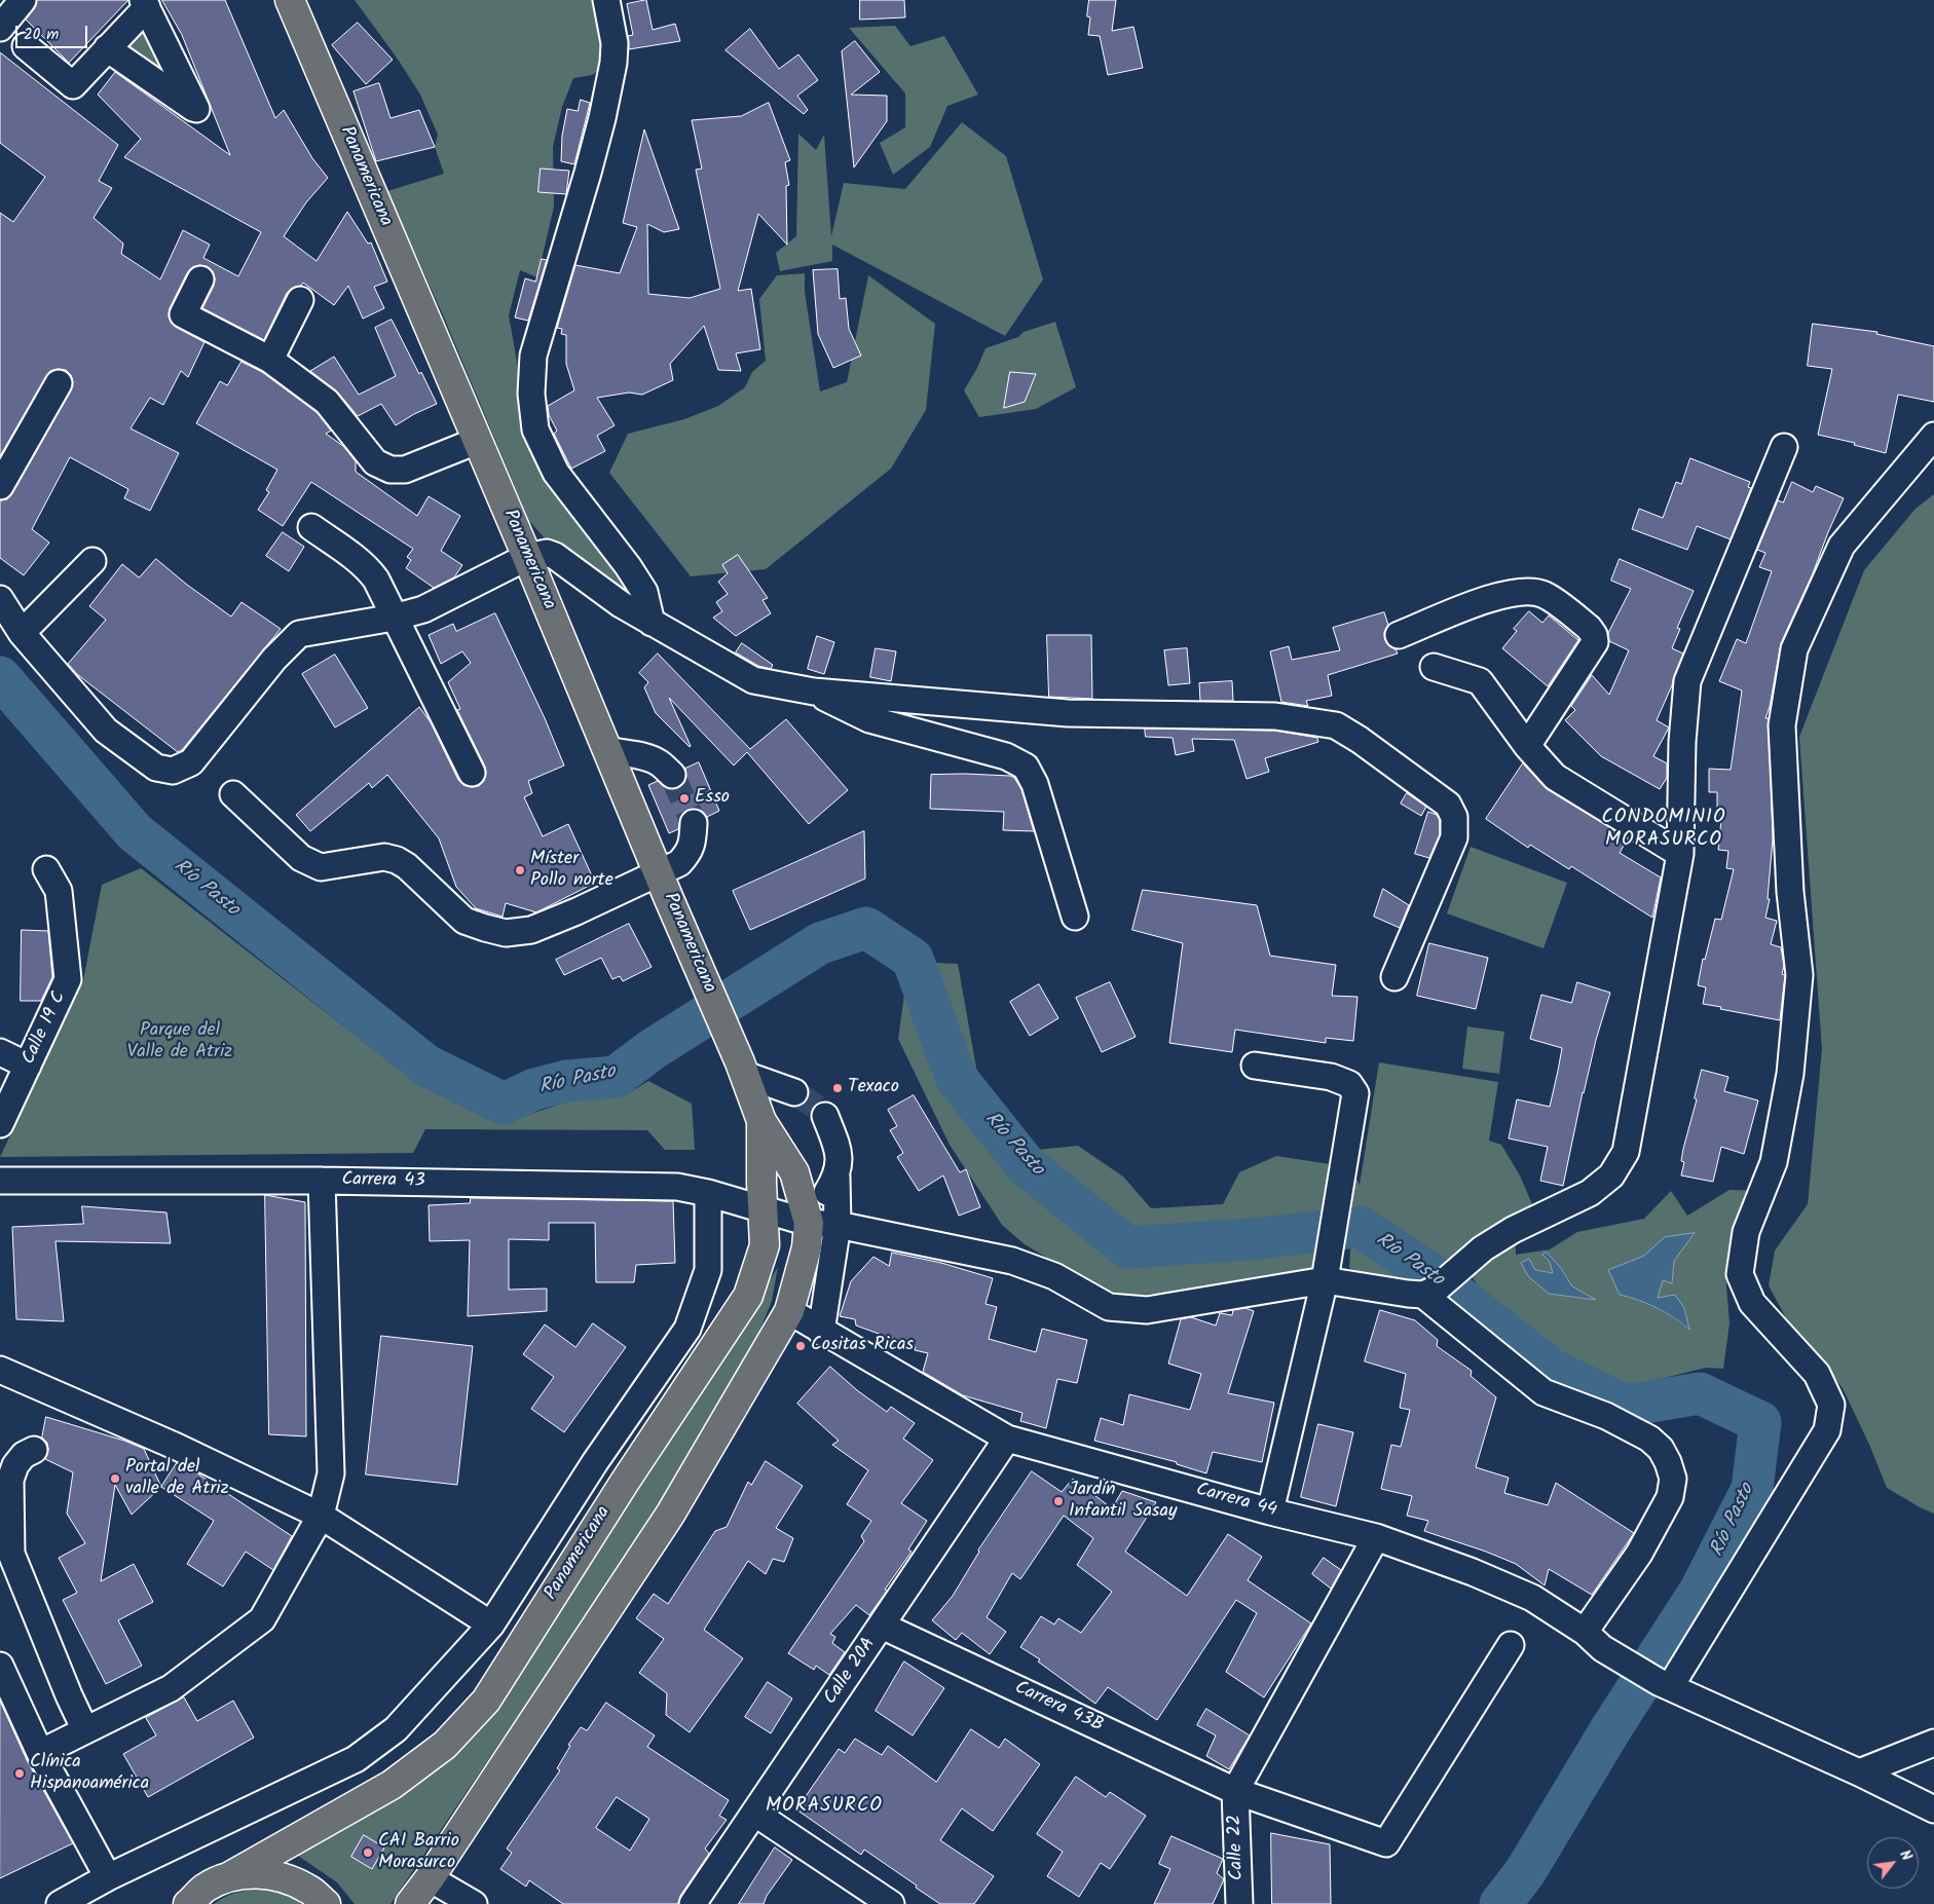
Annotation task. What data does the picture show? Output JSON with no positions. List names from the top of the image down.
{
  "streets": {
    "main road": ["Panamericana"],
    "street": [
      "Calle 19 C",
      "Carrera 43",
      "Carrera 44",
      "Calle 20A",
      "Carrera 43B",
      "Calle 22"
    ]
  },
  "crossings": [
    ["Panamericana", "Carrera 43"],
    ["Panamericana", "Carrera 44"],
    ["Carrera 44", "Calle 20A"],
    ["Calle 20A", "Carrera 43B"],
    ["Carrera 43B", "Calle 22"]
  ],
  "districts": ["CONDOMINIO MORASURCO", "MORASURCO"],
  "water": ["Río Pasto"],
  "parks": ["Parque del Valle de Atriz"],
  "places": [
    "Esso",
    "Míster Pollo norte",
    "Texaco",
    "Cositas Ricas",
    "Portal del valle de Atriz",
    "Jardín Infantil Sasay",
    "Clínica Hispanoamérica",
    "CAI Barrio Morasurco"
  ],
  "scale_bar": "20 m",
  "north": "top right"
}
